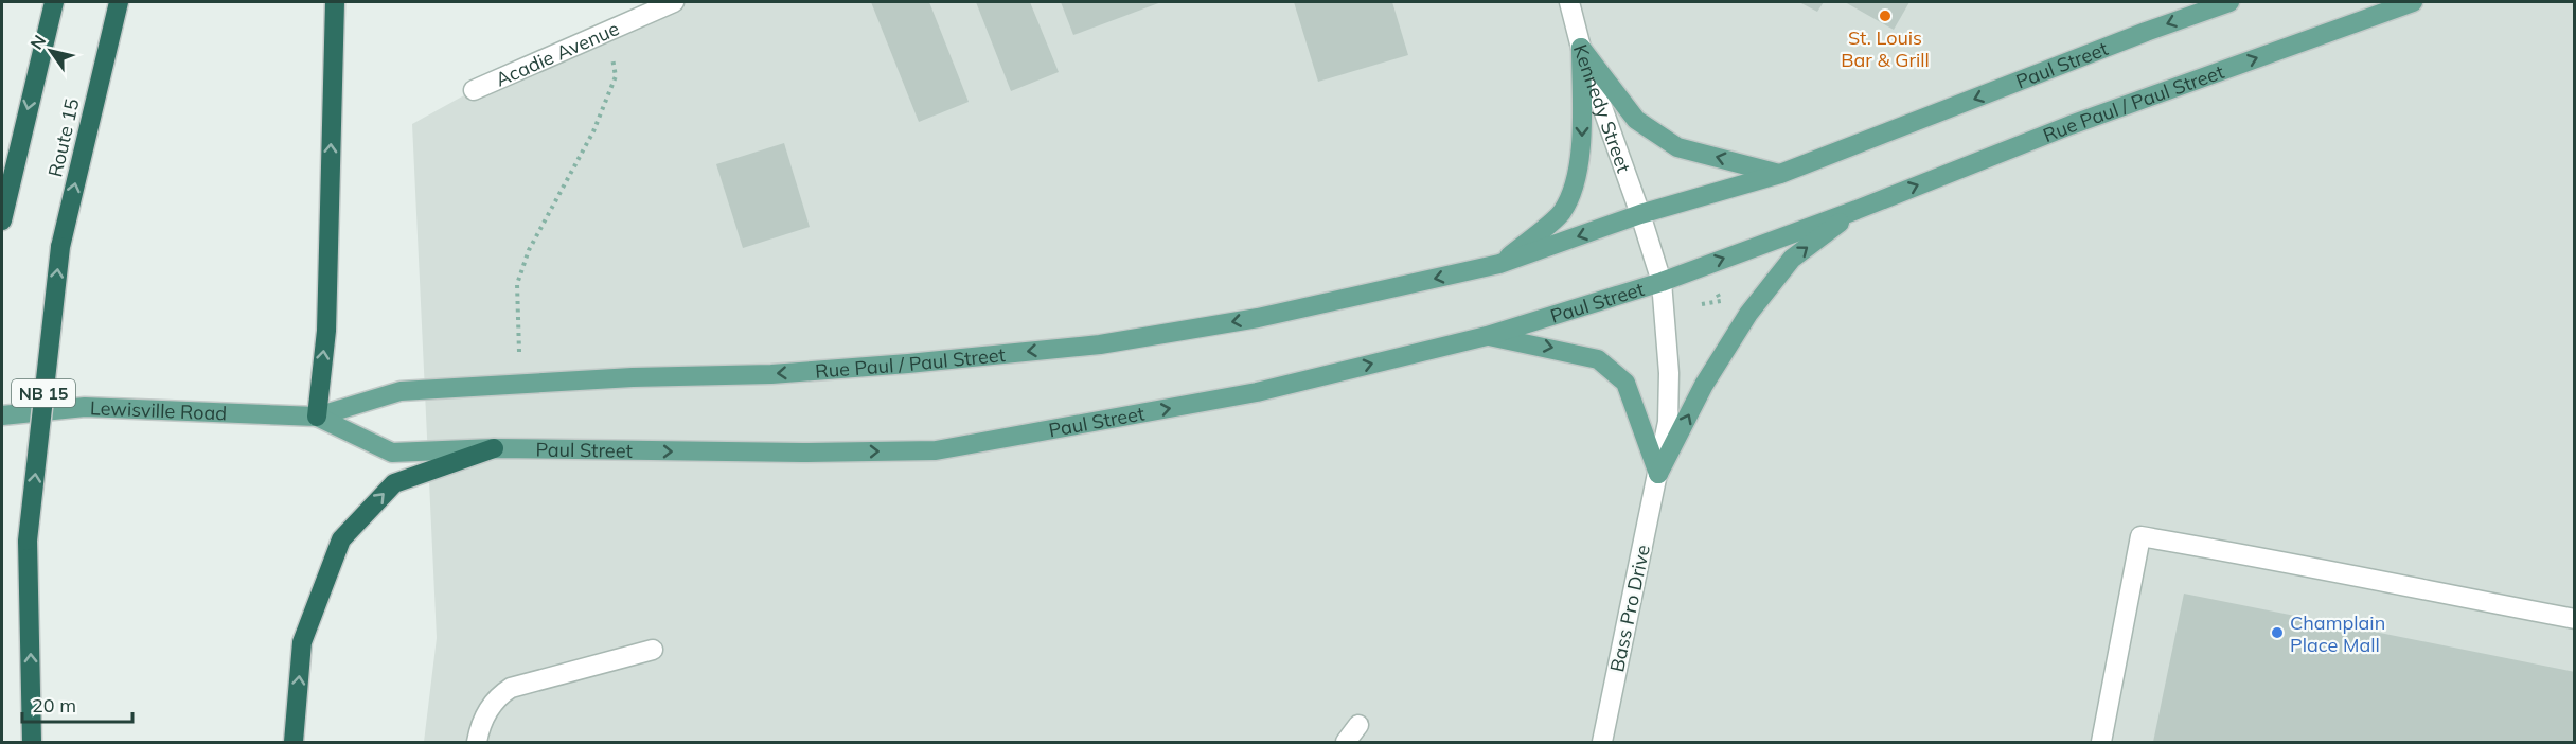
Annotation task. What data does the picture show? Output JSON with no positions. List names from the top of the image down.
{
  "streets": {
    "highway": ["Route 15", "NB 15"],
    "main road": ["Paul Street", "Rue Paul / Paul Street", "Lewisville Road"],
    "street": ["Acadie Avenue", "Kennedy Street", "Bass Pro Drive"]
  },
  "crossings": [
    ["Paul Street", "Rue Paul / Paul Street"],
    ["Paul Street", "Kennedy Street"],
    ["Paul Street", "Lewisville Road"],
    ["Paul Street", "Bass Pro Drive"],
    ["Rue Paul / Paul Street", "Lewisville Road"],
    ["Kennedy Street", "Bass Pro Drive"]
  ],
  "one_way": ["Route 15"],
  "places": ["St. Louis Bar & Grill", "Champlain Place Mall"],
  "scale_bar": "20 m",
  "north": "top left"
}
